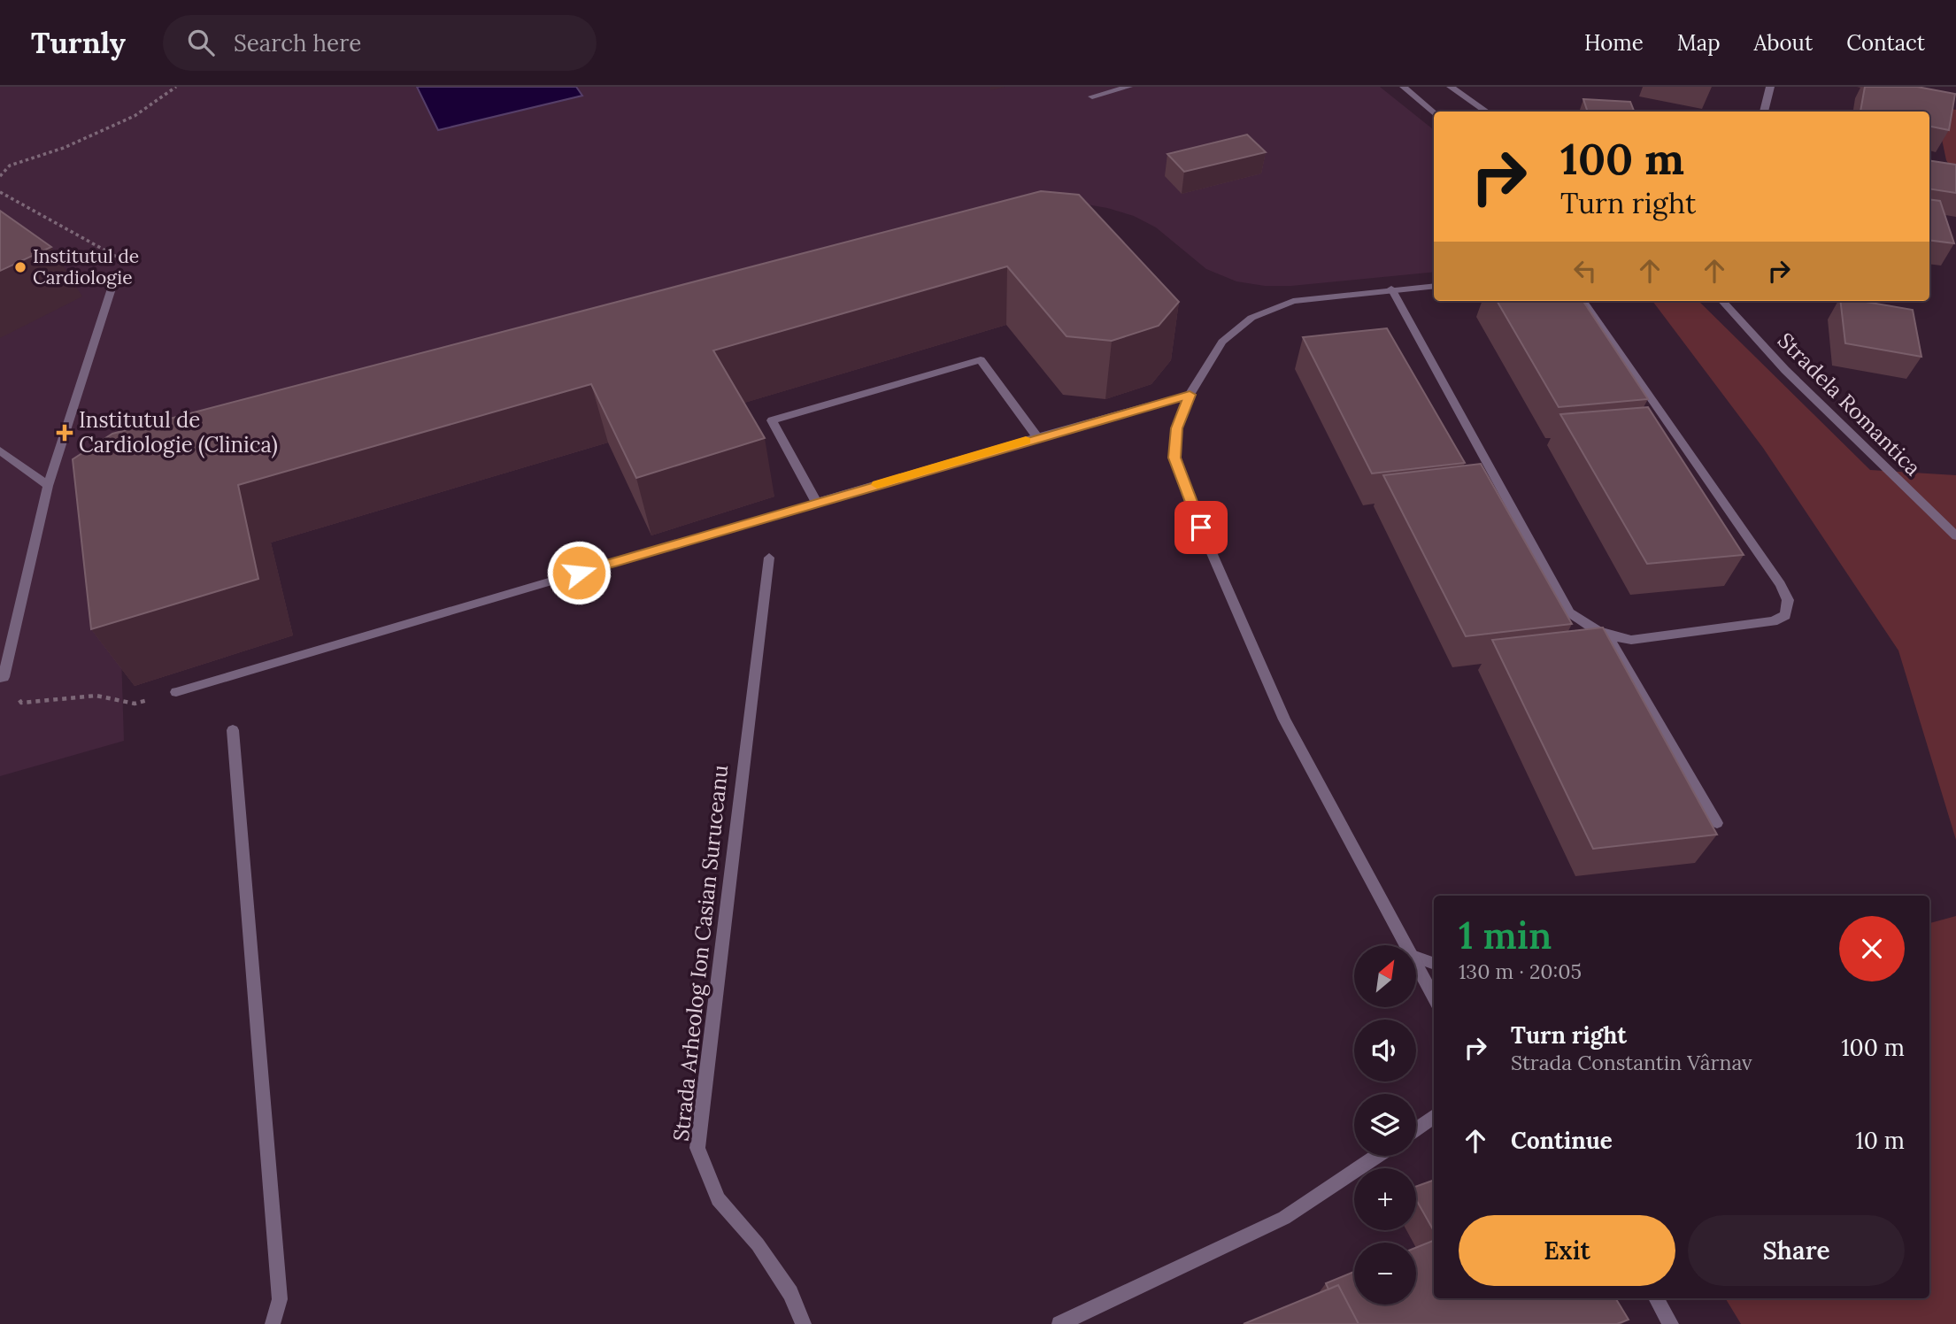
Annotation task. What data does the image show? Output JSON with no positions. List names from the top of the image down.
{
  "streets": {
    "street": ["Stradela Romantica", "Strada Arheolog Ion Casian Suruceanu"]
  },
  "places": {
    "other": ["Institutul de Cardiologie"],
    "health": ["Institutul de Cardiologie (Clinica)"]
  },
  "north": "top right",
  "page": {
    "header": "Turnly",
    "search": "Search here",
    "nav": [
      "Home",
      "Map",
      "About",
      "Contact"
    ],
    "turn": ["100 m", "Turn right"],
    "heading": ["1 min", "130 m · 20:05"],
    "map_buttons": ["+", "−"],
    "list": [
      {
        "name": "Turn right",
        "note": "Strada Constantin Vârnav",
        "value": "100 m"
      },
      {
        "name": "Continue",
        "value": "10 m"
      }
    ],
    "buttons": ["Exit", "Share"]
  }
}
